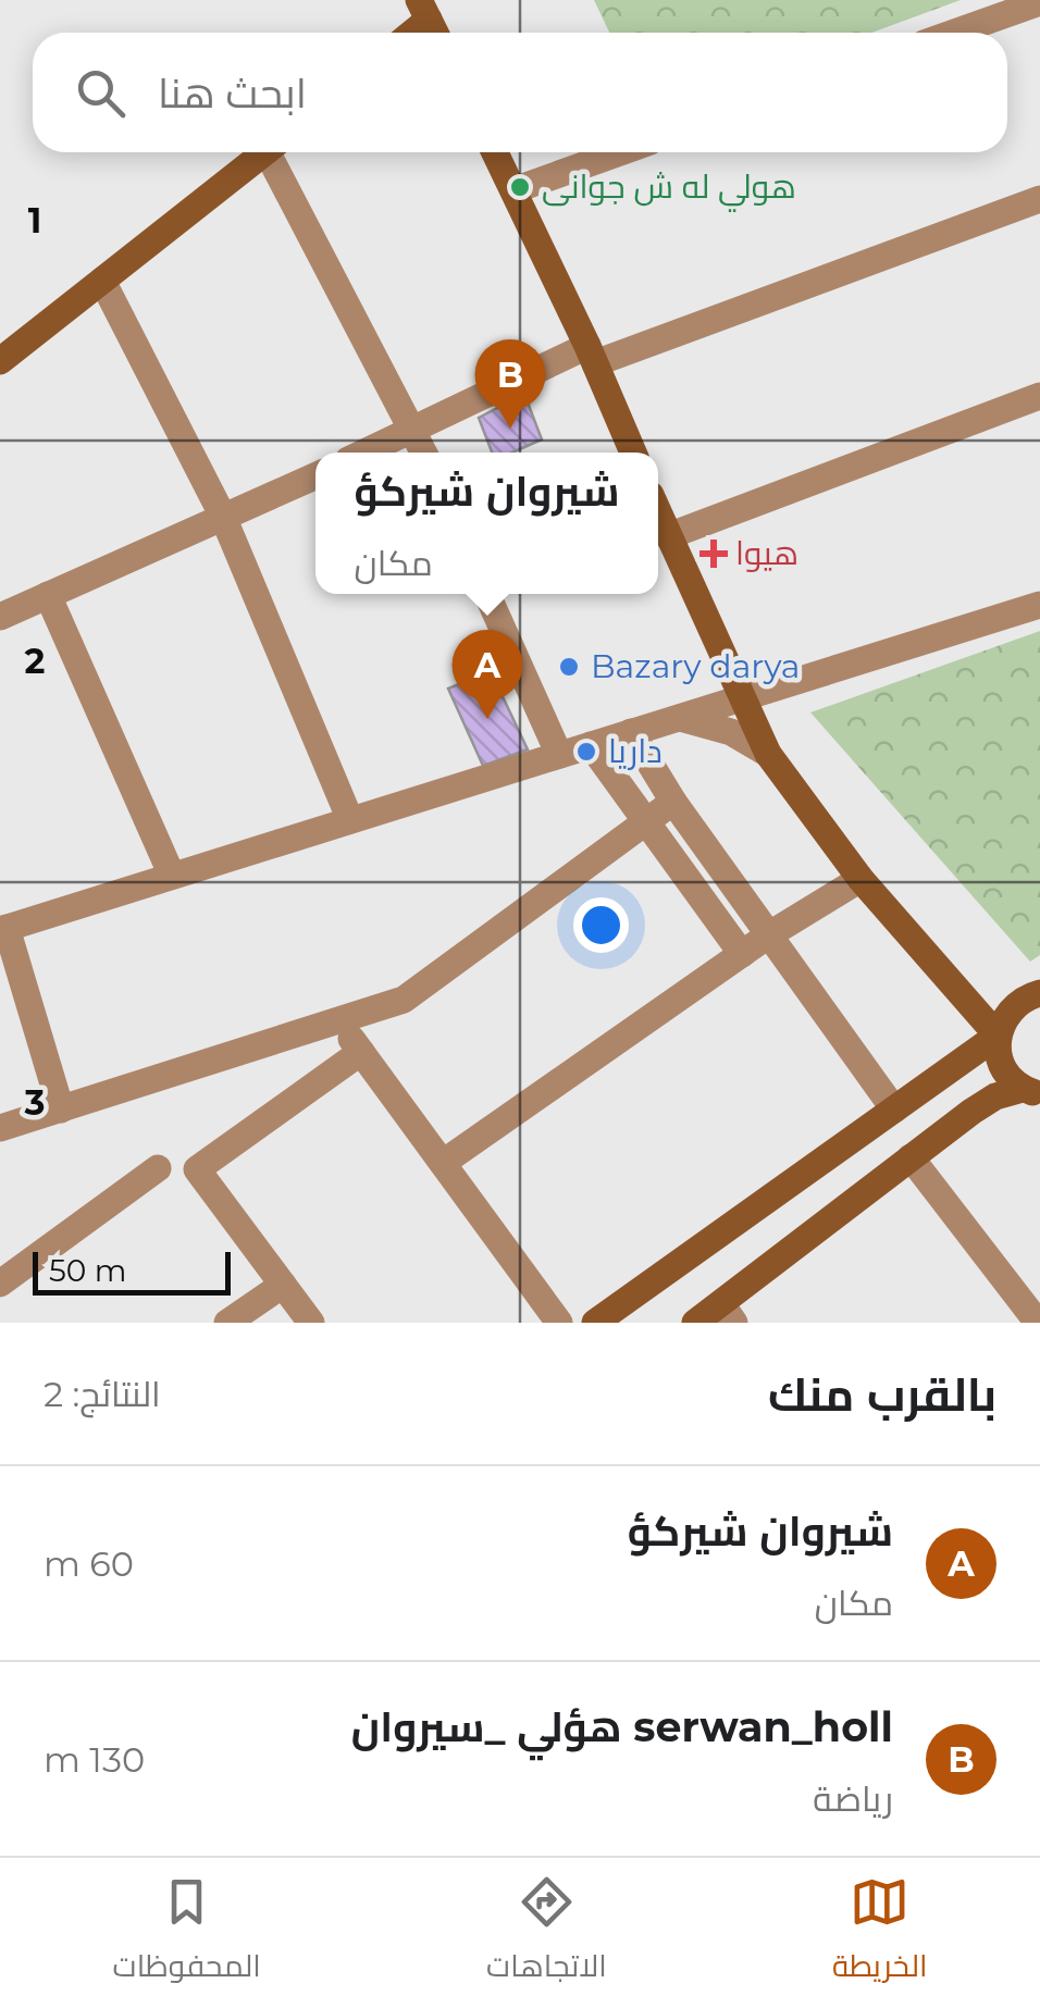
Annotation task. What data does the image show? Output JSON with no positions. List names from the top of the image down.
{
  "places": {
    "other": ["هولي له ش جوانى", "Bazary darya", "داريا"],
    "health": ["هیوا"]
  },
  "scale_bar": "50 m",
  "page": {
    "search": "ابحث هنا",
    "pins": ["B", "A"],
    "popup": ["شيروان شيركؤ", "مكان"],
    "scale": "50 m",
    "heading": ["بالقرب منك", "النتائج: 2"],
    "list": [
      {
        "mark": "A",
        "name": "شيروان شيركؤ",
        "note": "مكان",
        "value": "60 m"
      },
      {
        "mark": "B",
        "name": "serwan_holl هؤلي _سيروان",
        "note": "رياضة",
        "value": "130 m"
      }
    ],
    "nav": ["الخريطة", "الاتجاهات", "المحفوظات"]
  },
  "grid": {
    "rows": ["1", "2", "3"]
  }
}
